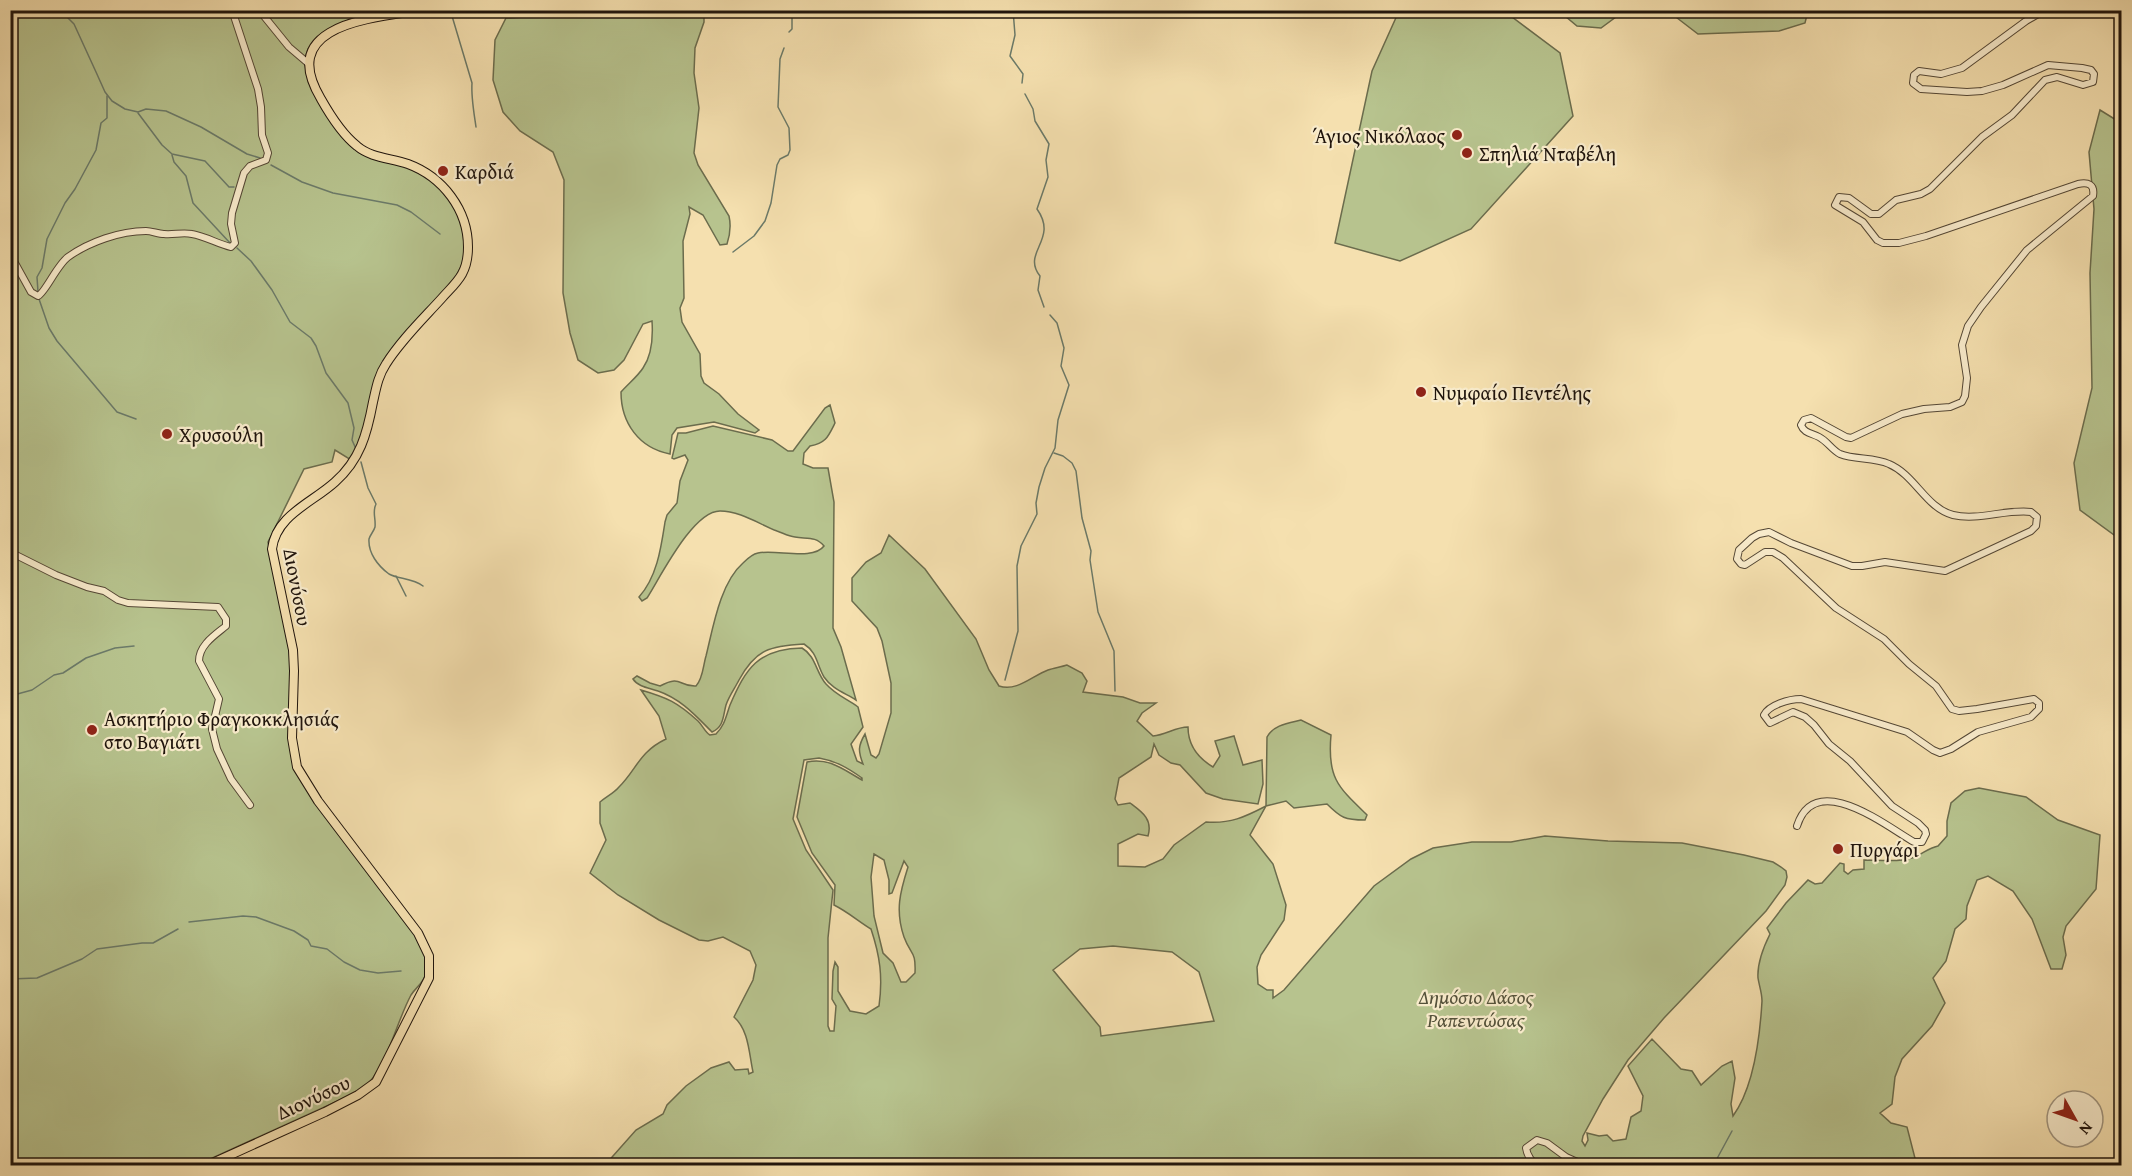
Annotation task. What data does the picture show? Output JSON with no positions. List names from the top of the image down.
{
  "streets": {
    "main road": ["Διονύσου"]
  },
  "parks": ["Δημόσιο Δάσος Ραπεντώσας"],
  "places": [
    "Άγιος Νικόλαος",
    "Σπηλιά Νταβέλη",
    "Καρδιά",
    "Νυμφαίο Πεντέλης",
    "Χρυσούλη",
    "Ασκητήριο Φραγκοκκλησιάς στο Bαγιάτι",
    "Πυργάρι"
  ],
  "north": "bottom right"
}
